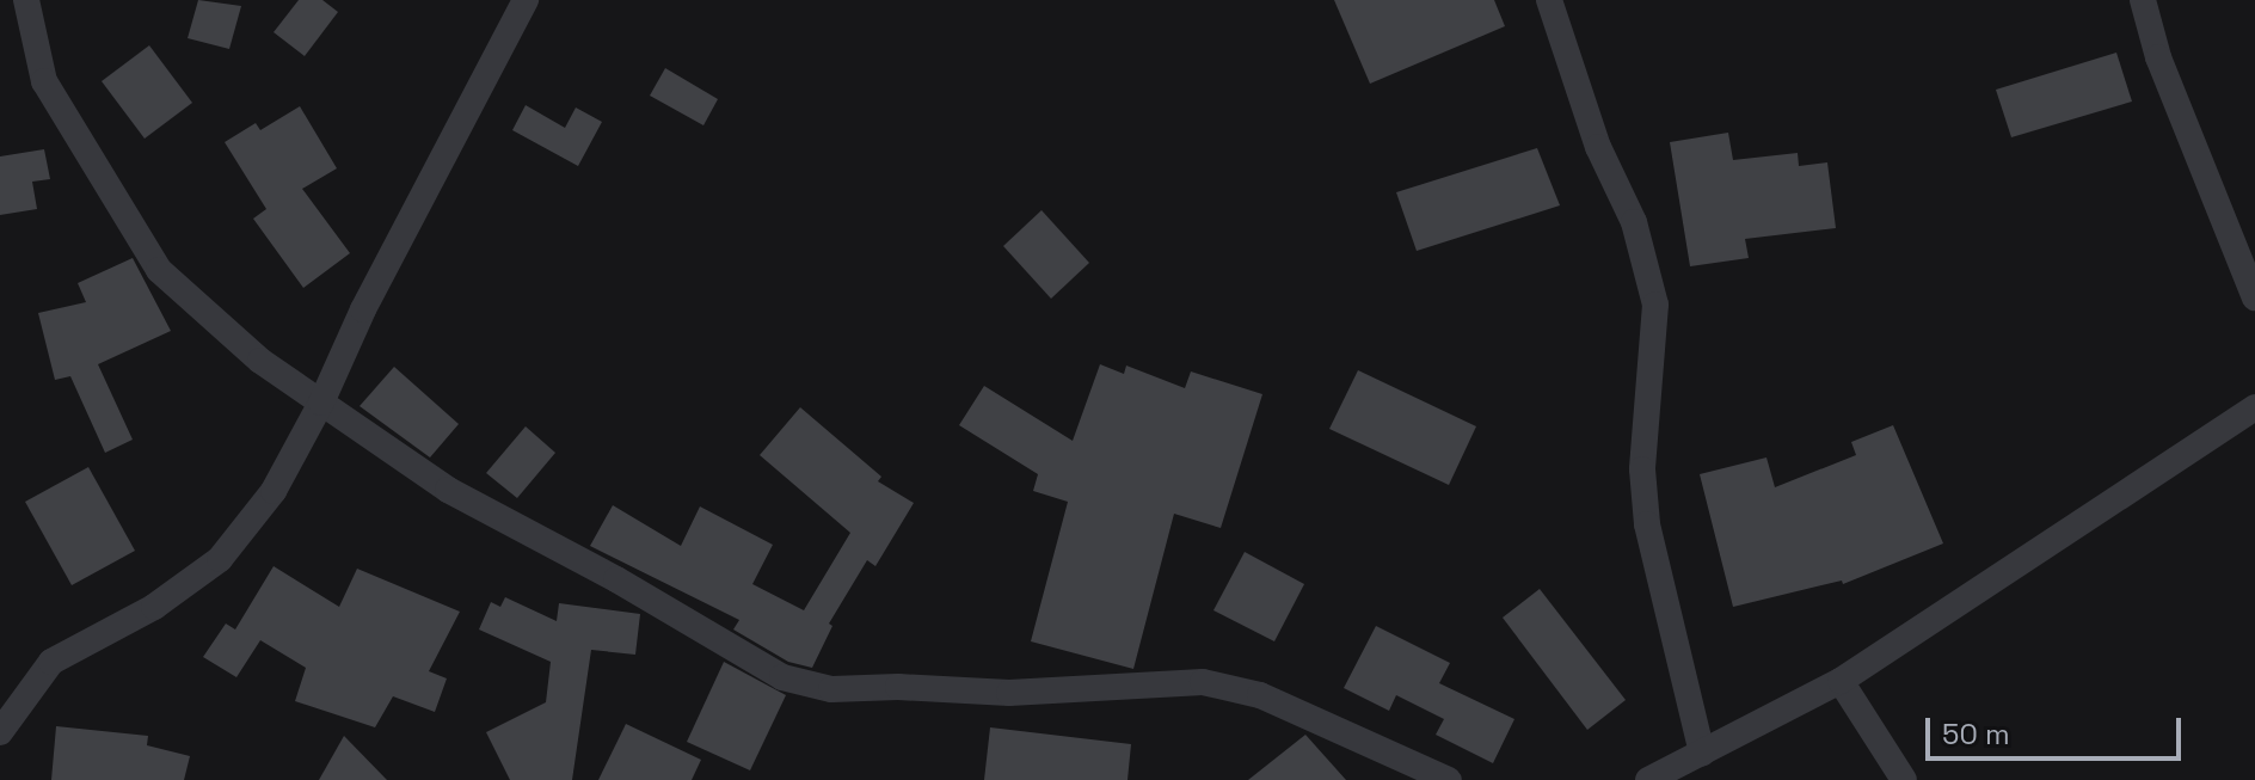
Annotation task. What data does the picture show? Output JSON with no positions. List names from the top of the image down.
{
  "scale_bar": "50 m"
}
